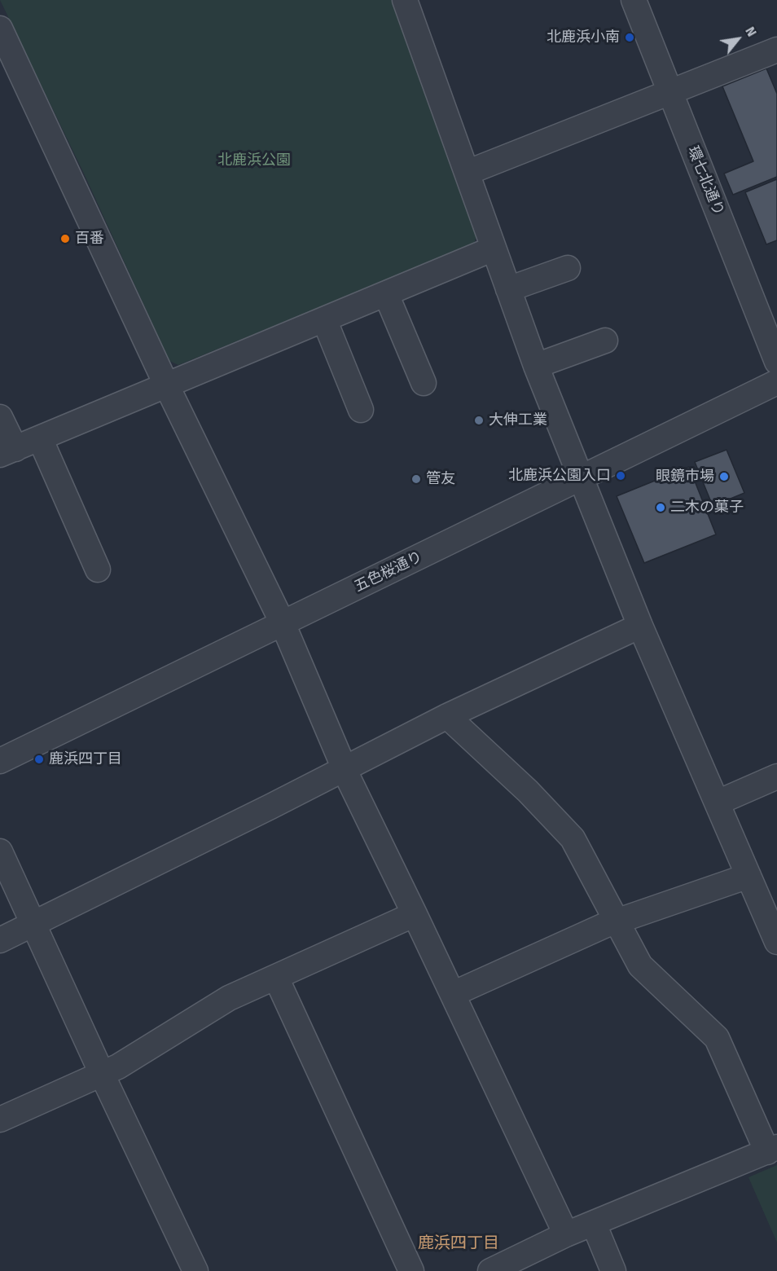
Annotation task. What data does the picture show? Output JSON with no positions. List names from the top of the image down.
{
  "streets": {
    "street": ["環七北通り", "五色桜通り"]
  },
  "districts": ["鹿浜四丁目"],
  "parks": ["北鹿浜公園"],
  "places": [
    "北鹿浜小南",
    "百番",
    "大伸工業",
    "北鹿浜公園入口",
    "眼鏡市場",
    "管友",
    "二木の菓子",
    "鹿浜四丁目"
  ],
  "north": "top right"
}
